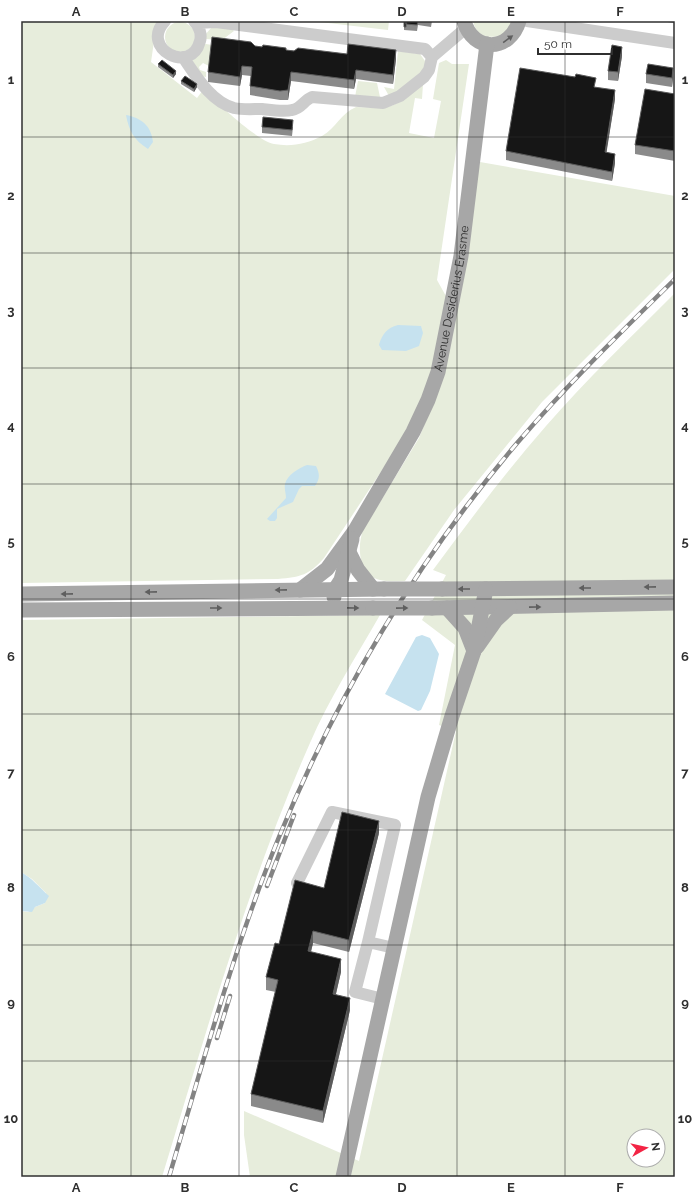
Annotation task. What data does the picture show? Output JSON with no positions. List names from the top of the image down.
{
  "streets": {
    "main road": ["Avenue Desiderius Erasme"]
  },
  "scale_bar": "50 m",
  "north": "right",
  "grid": {
    "columns": [
      "A",
      "B",
      "C",
      "D",
      "E",
      "F"
    ],
    "rows": [
      "1",
      "2",
      "3",
      "4",
      "5",
      "6",
      "7",
      "8",
      "9",
      "10"
    ]
  }
}
